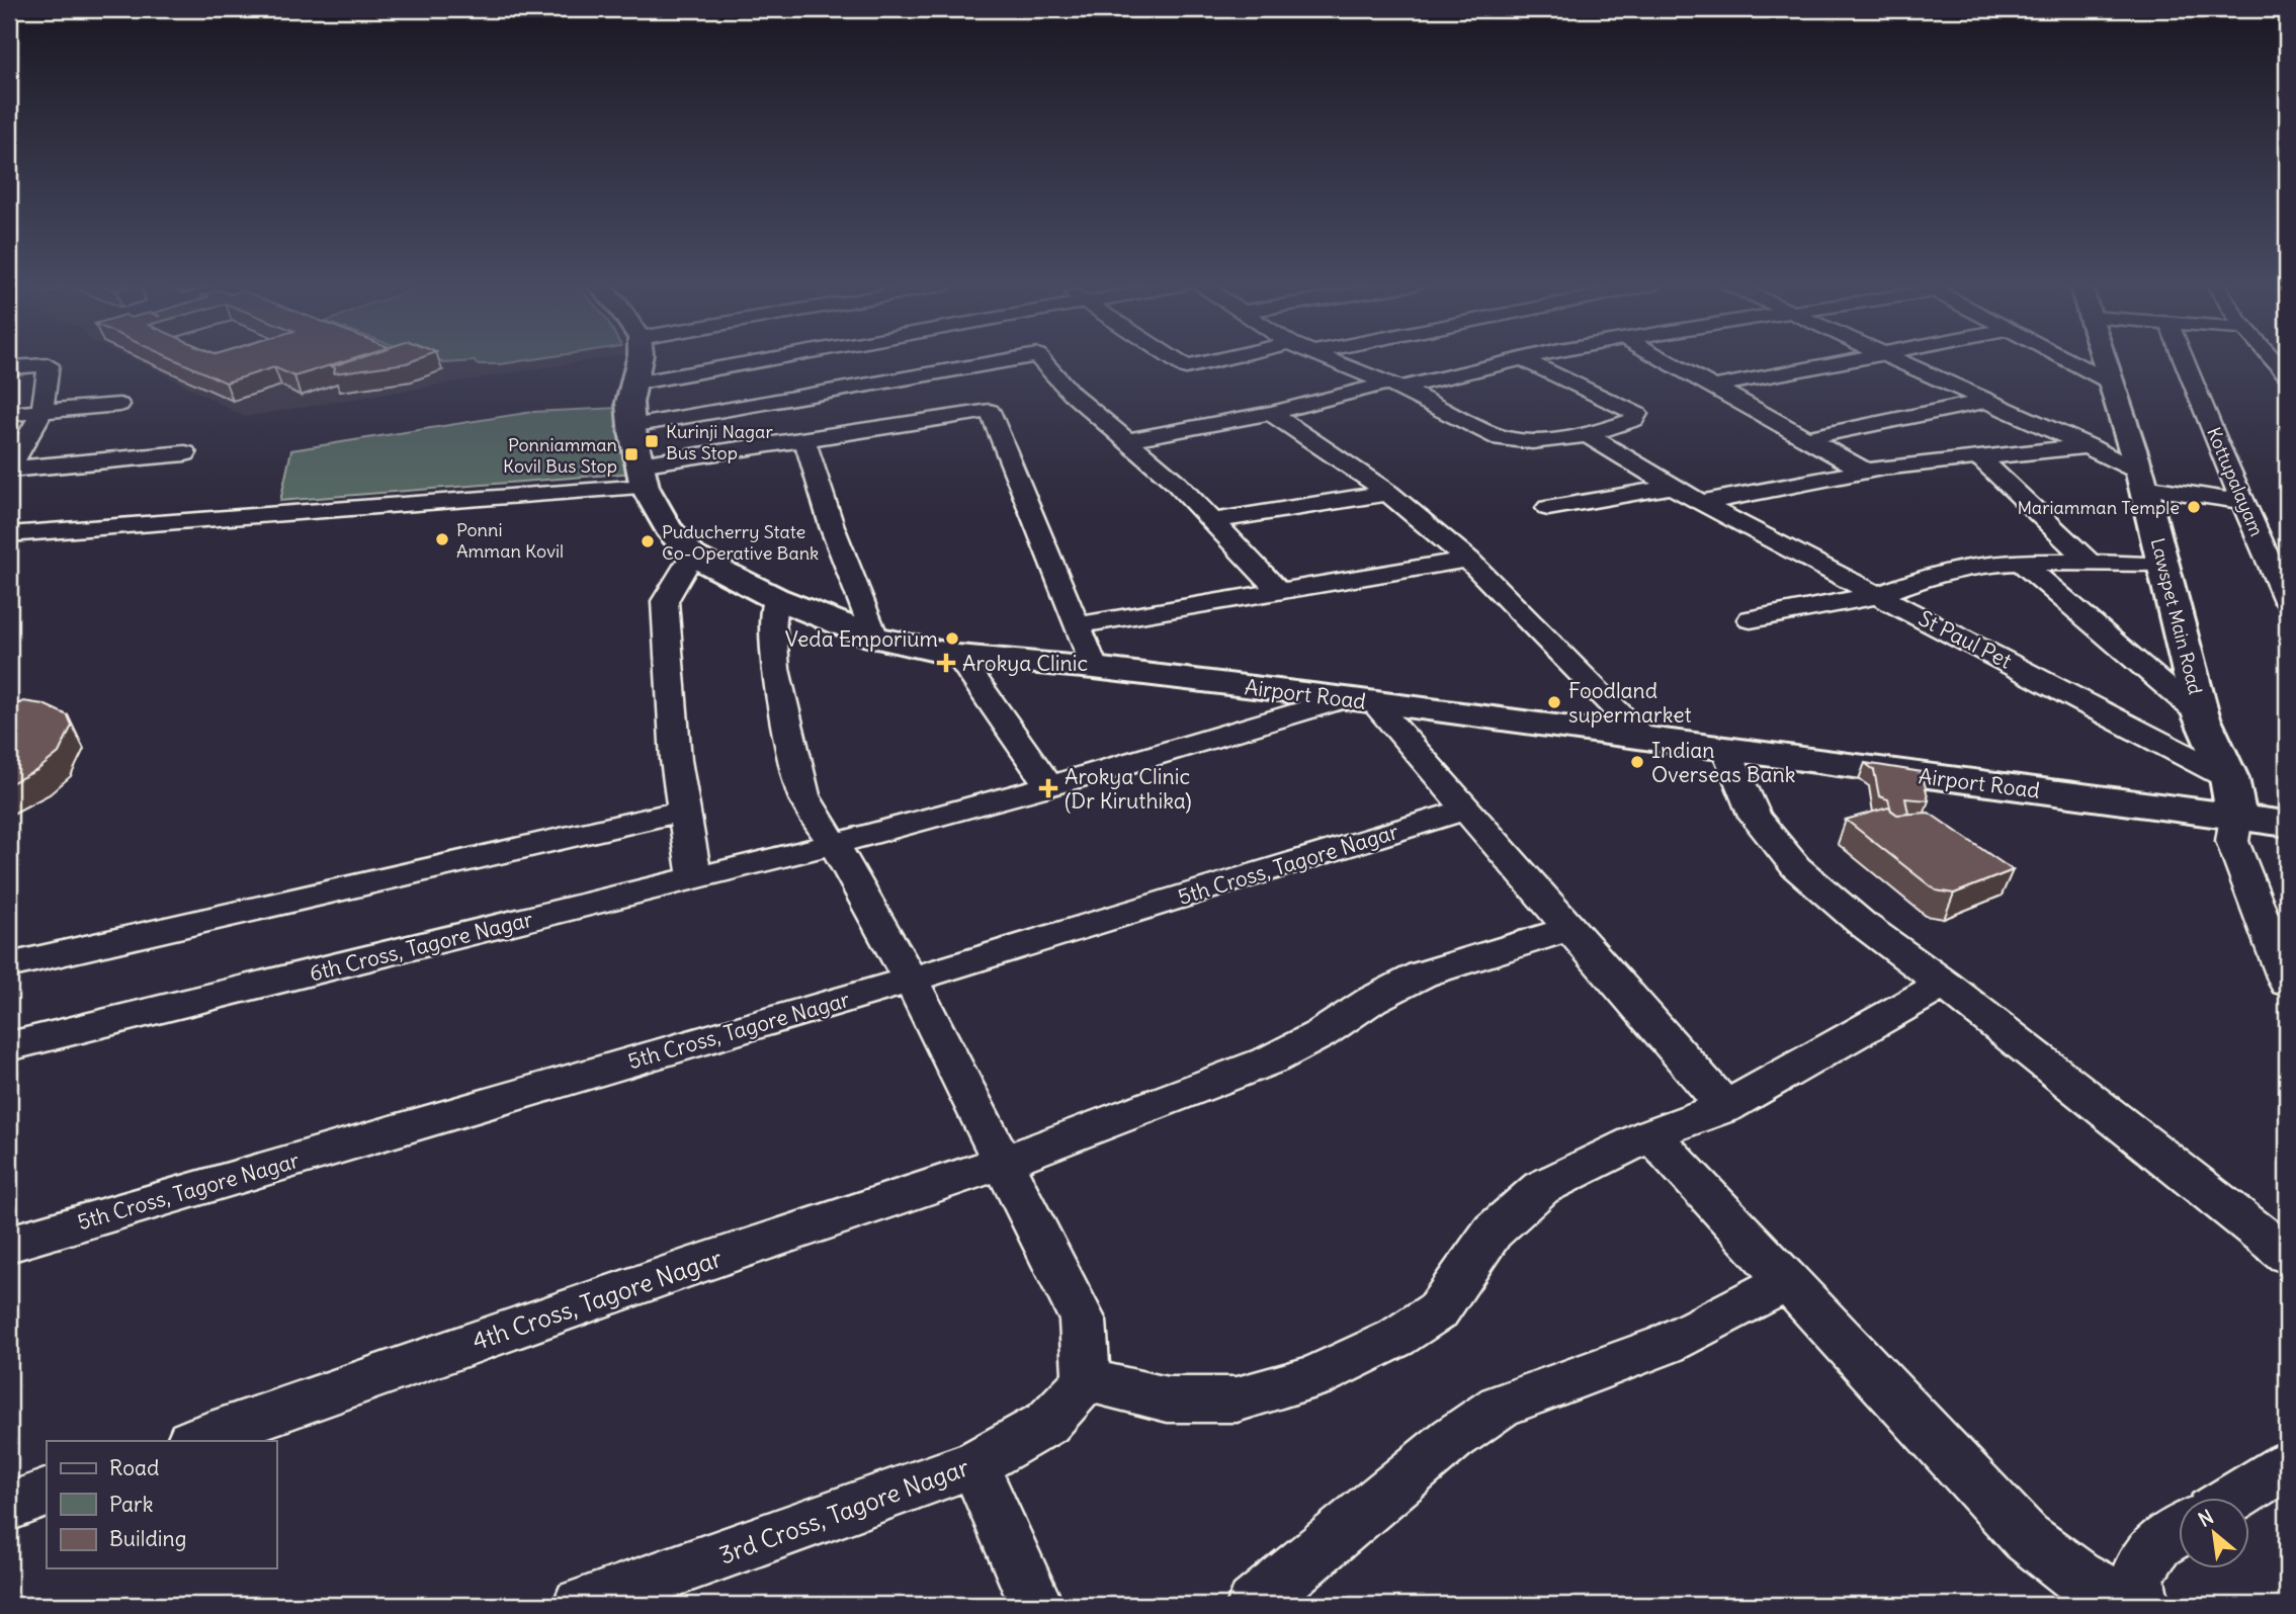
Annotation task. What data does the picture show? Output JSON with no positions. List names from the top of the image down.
{
  "streets": {
    "street": [
      "Kottupalayam",
      "Lawspet Main Road",
      "St Paul Pet",
      "Airport Road",
      "5th Cross, Tagore Nagar",
      "6th Cross, Tagore Nagar",
      "4th Cross, Tagore Nagar",
      "3rd Cross, Tagore Nagar"
    ]
  },
  "crossings": [
    ["Lawspet Main Road", "St Paul Pet"],
    ["Lawspet Main Road", "Airport Road"],
    ["Airport Road", "6th Cross, Tagore Nagar"]
  ],
  "places": {
    "transit": ["Kurinji Nagar Bus Stop", "Ponniamman Kovil Bus Stop"],
    "other": [
      "Mariamman Temple",
      "Ponni Amman Kovil",
      "Puducherry State Co-Operative Bank",
      "Veda Emporium",
      "Foodland supermarket",
      "Indian Overseas Bank"
    ],
    "health": ["Arokya Clinic", "Arokya Clinic (Dr Kiruthika)"]
  },
  "legend": ["Road", "Park", "Building"],
  "north": "top left"
}
